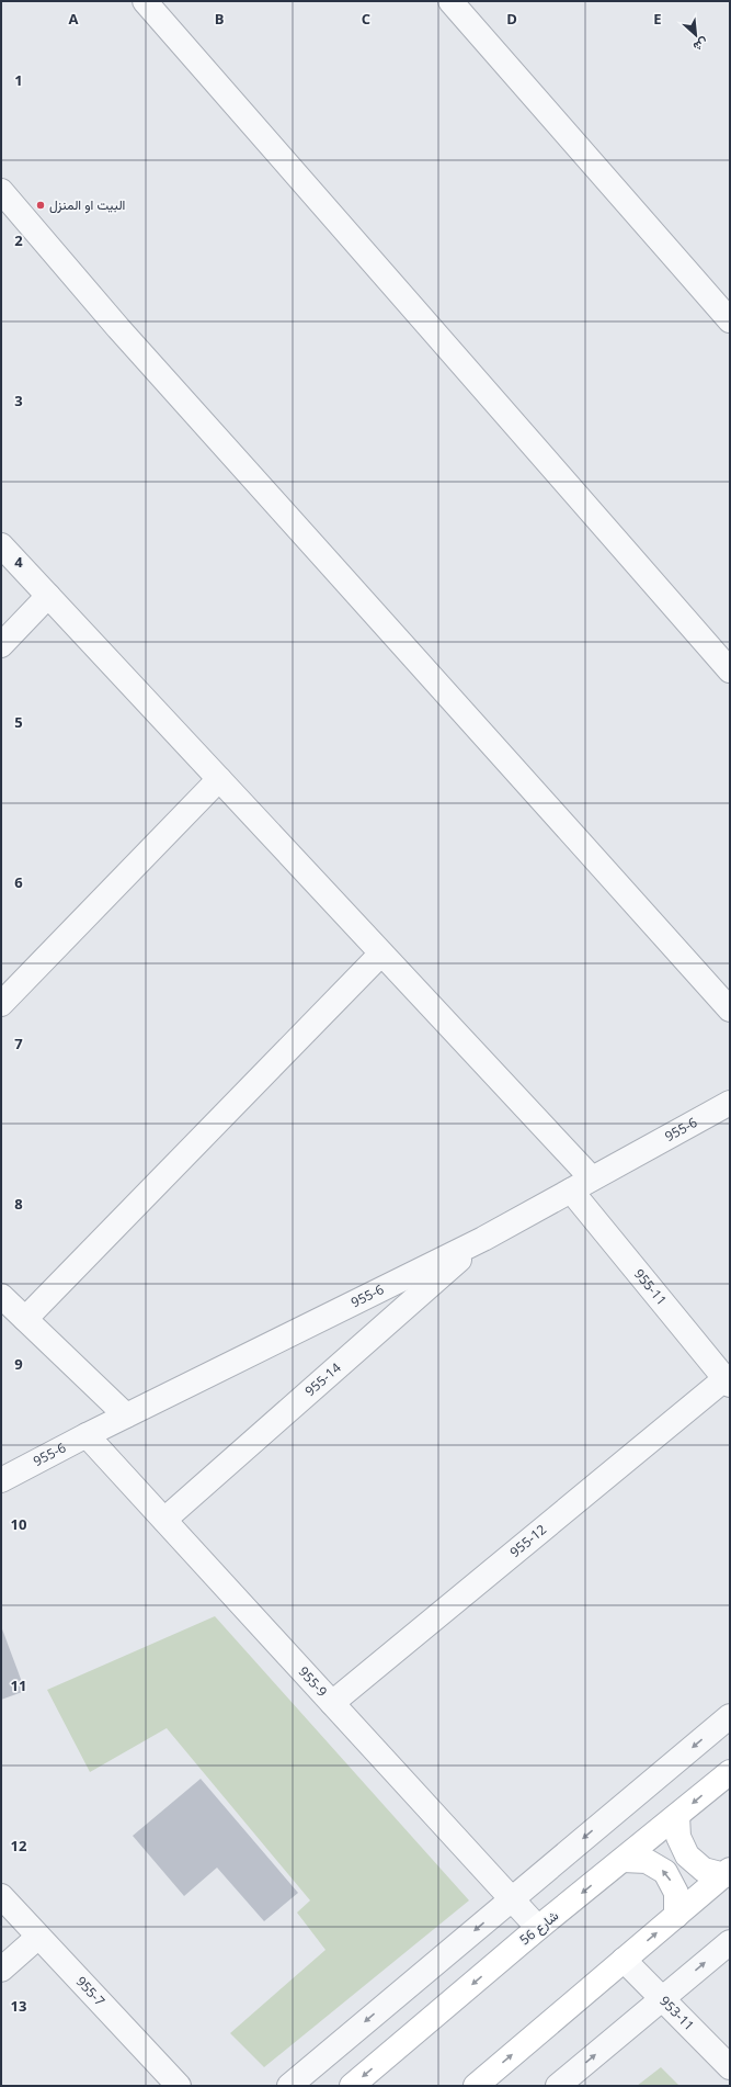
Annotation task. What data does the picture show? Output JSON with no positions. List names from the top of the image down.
{
  "streets": {
    "street": [
      "955-6",
      "955-11",
      "955-14",
      "955-12",
      "955-9",
      "شارع 56",
      "955-7",
      "953-11"
    ]
  },
  "crossings": [
    ["955-6", "955-11"],
    ["955-6", "955-14"],
    ["955-6", "955-9"],
    ["955-11", "955-12"],
    ["955-14", "955-9"],
    ["955-12", "955-9"],
    ["955-9", "شارع 56"]
  ],
  "places": ["البيت او المنزل"],
  "north": "bottom right",
  "grid": {
    "columns": [
      "A",
      "B",
      "C",
      "D",
      "E"
    ],
    "rows": [
      "1",
      "2",
      "3",
      "4",
      "5",
      "6",
      "7",
      "8",
      "9",
      "10",
      "11",
      "12",
      "13"
    ]
  }
}
